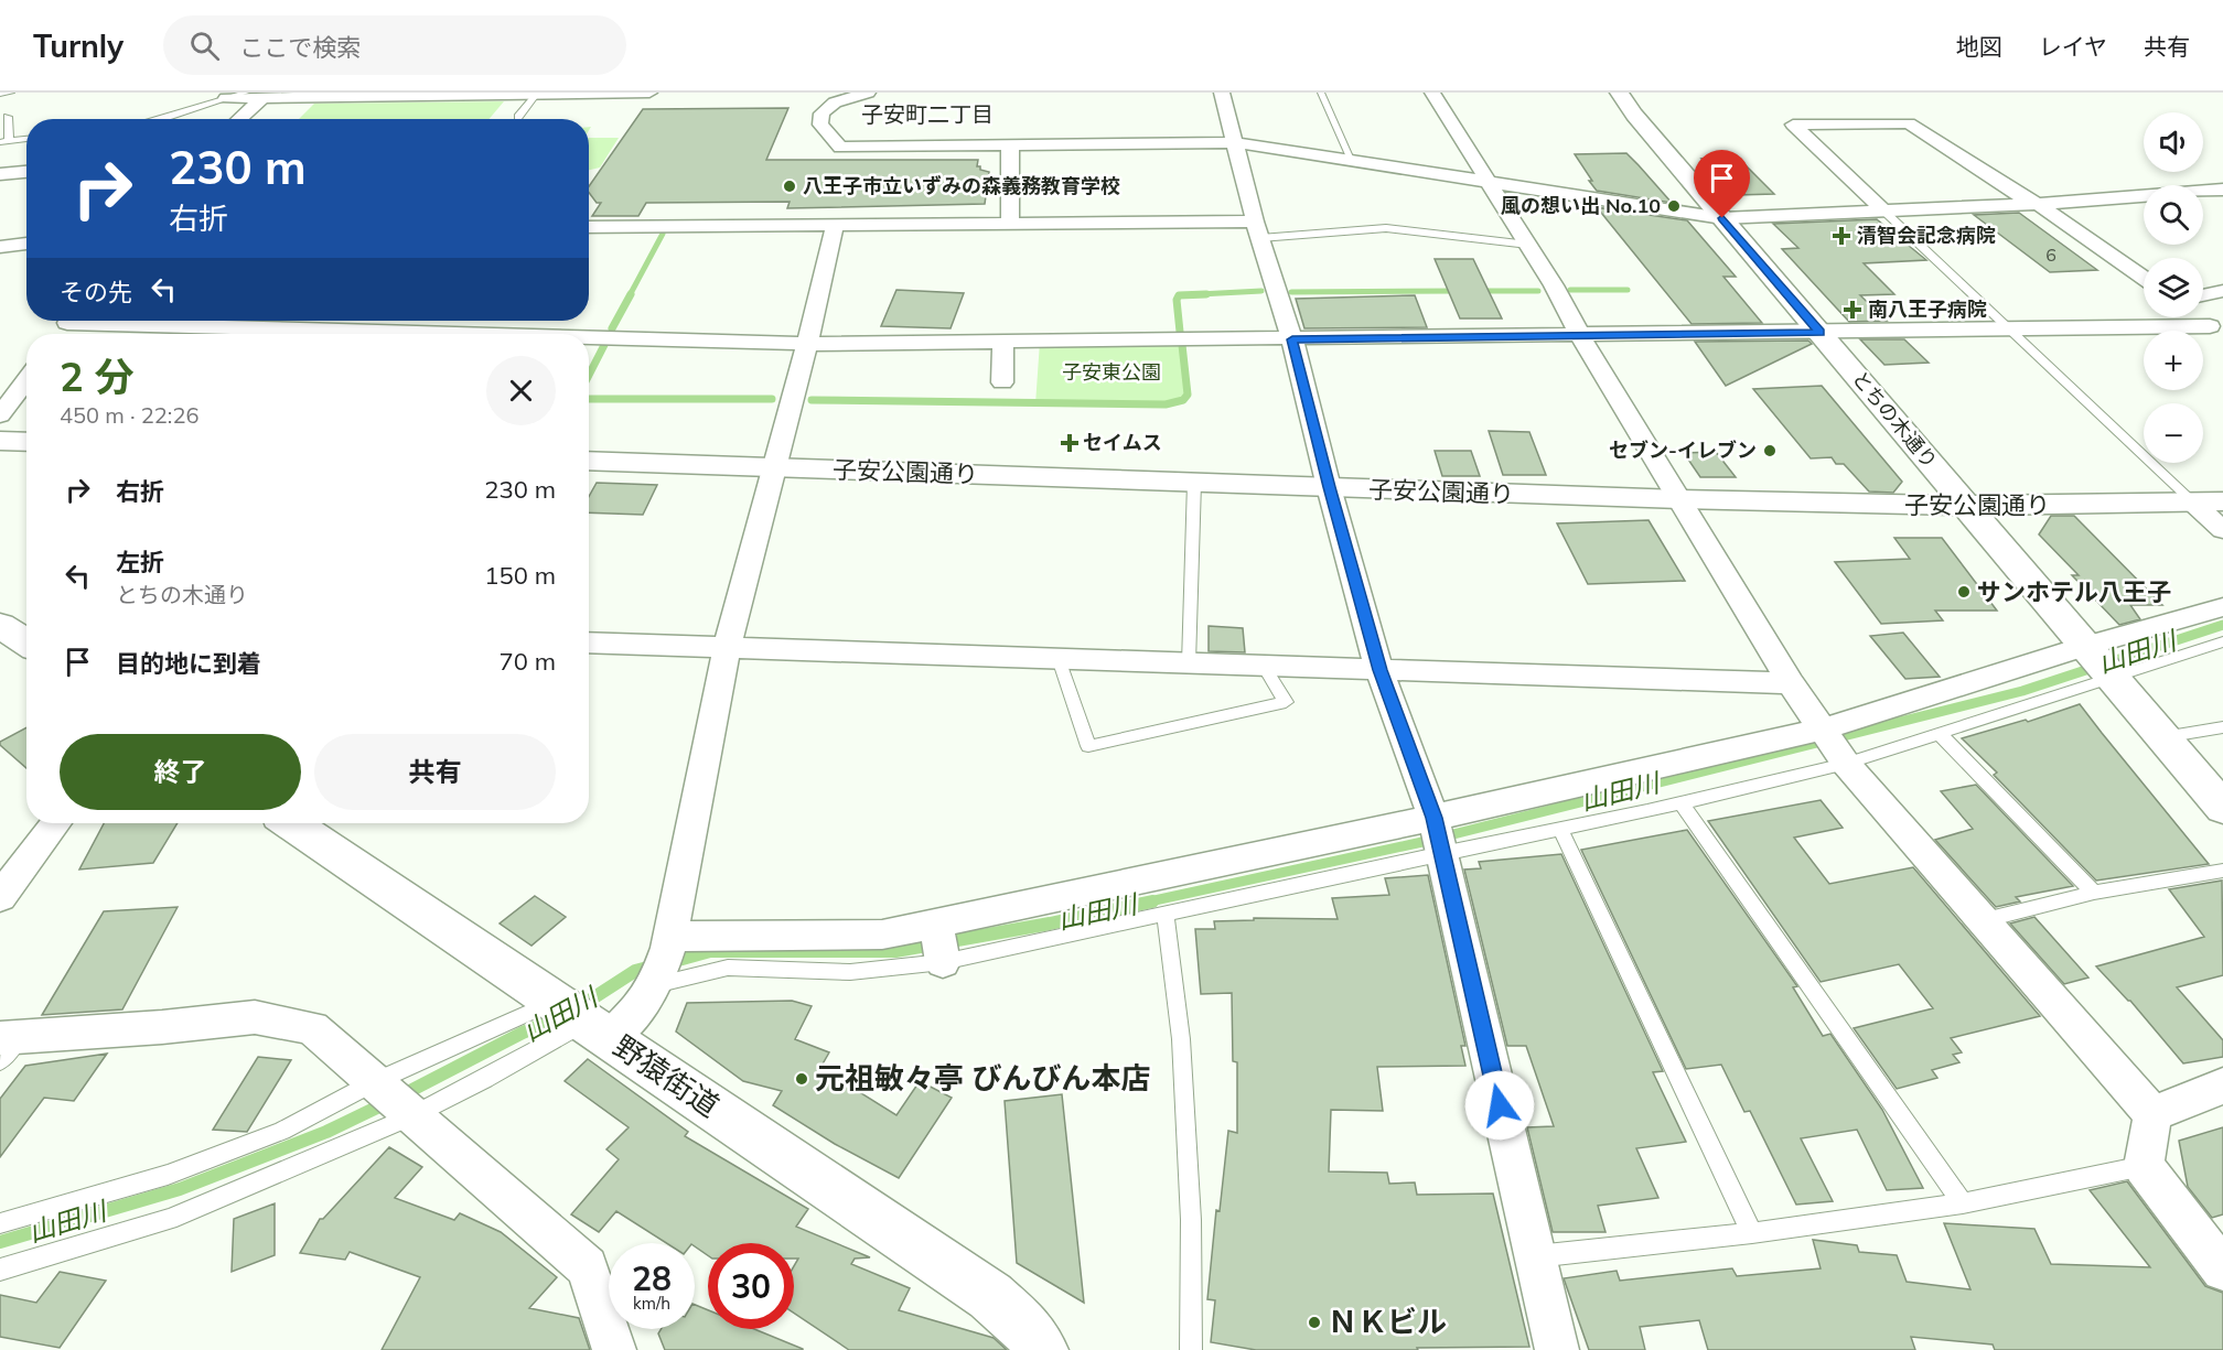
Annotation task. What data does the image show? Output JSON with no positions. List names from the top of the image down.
{
  "streets": {
    "street": ["とちの木通り", "子安公園通り", "野猿街道"]
  },
  "crossings": [
    ["とちの木通り", "子安公園通り"]
  ],
  "districts": ["子安町二丁目"],
  "water": ["山田川"],
  "parks": ["子安東公園"],
  "places": {
    "other": [
      "八王子市立いずみの森義務教育学校",
      "風の想い出 No.10",
      "セブン-イレブン",
      "サンホテル八王子",
      "元祖敏々亭 びんびん本店",
      "ＮＫビル"
    ],
    "health": ["清智会記念病院", "南八王子病院", "セイムス"]
  },
  "house_numbers": ["6"],
  "page": {
    "header": "Turnly",
    "search": "ここで検索",
    "nav": ["地図", "レイヤ", "共有"],
    "map_buttons": ["+", "−"],
    "turn": ["230 m", "右折"],
    "then": "その先",
    "heading": ["2 分", "450 m · 22:26"],
    "list": [
      {
        "name": "右折",
        "value": "230 m"
      },
      {
        "name": "左折",
        "note": "とちの木通り",
        "value": "150 m"
      },
      {
        "name": "目的地に到着",
        "value": "70 m"
      }
    ],
    "buttons": ["終了", "共有"],
    "speed": "28 km/h",
    "limit": "30"
  }
}
